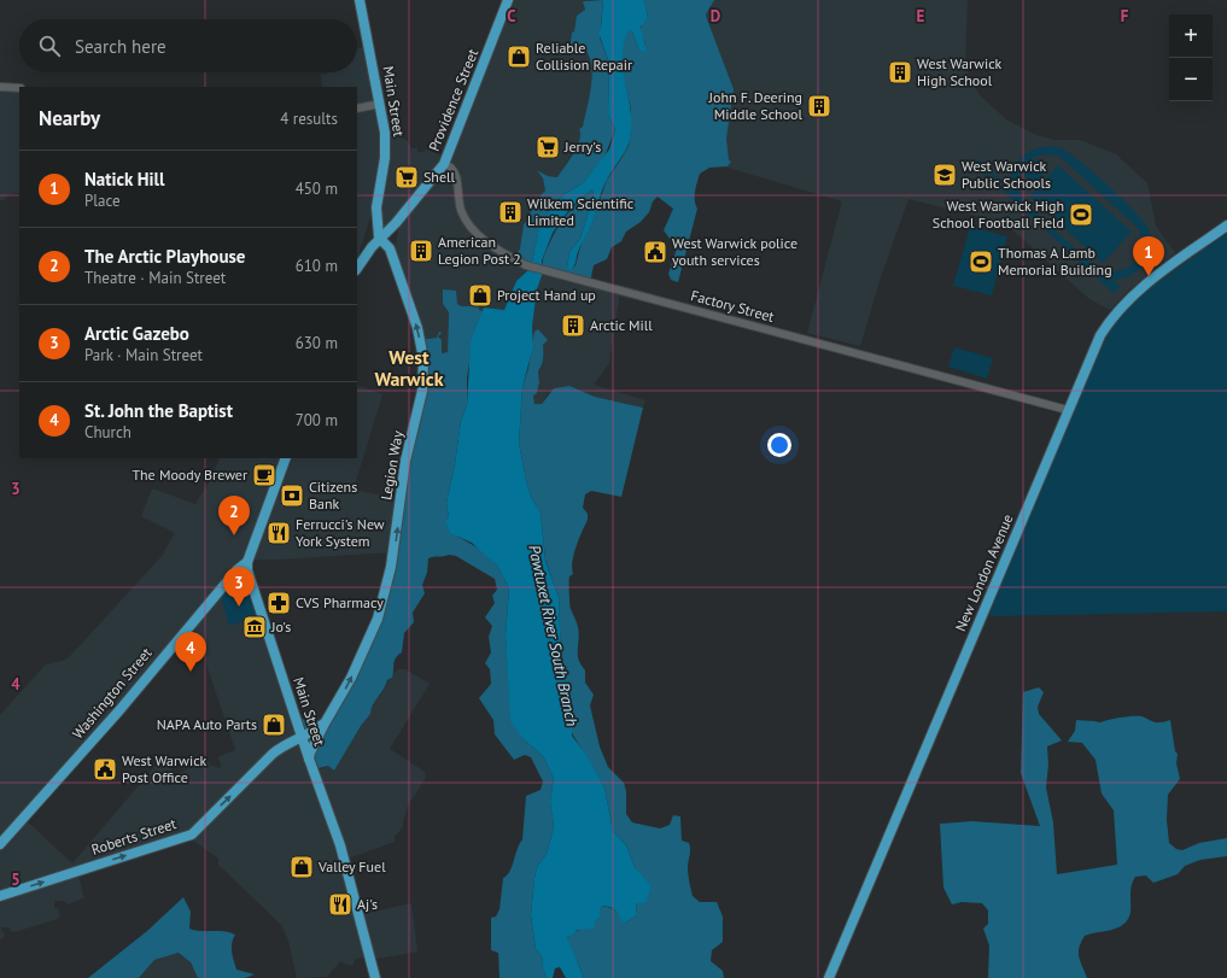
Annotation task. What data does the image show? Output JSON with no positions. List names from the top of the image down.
{
  "streets": {
    "main road": [
      "Providence Street",
      "Main Street",
      "Legion Way",
      "New London Avenue",
      "Washington Street",
      "Roberts Street"
    ],
    "street": ["Factory Street"]
  },
  "crossings": [
    ["Providence Street", "Main Street"],
    ["Providence Street", "Factory Street"],
    ["Providence Street", "Legion Way"],
    ["Main Street", "Legion Way"],
    ["Main Street", "Washington Street"],
    ["Main Street", "Roberts Street"],
    ["Factory Street", "New London Avenue"],
    ["Legion Way", "Roberts Street"]
  ],
  "one_way": ["Legion Way", "Roberts Street"],
  "districts": ["West Warwick"],
  "water": ["Pawtuxet River South Branch"],
  "places": {
    "shop": [
      "Reliable Collision Repair",
      "Project Hand up",
      "NAPA Auto Parts",
      "Valley Fuel"
    ],
    "building": [
      "West Warwick High School",
      "John F. Deering Middle School",
      "Wilkem Scientific Limited",
      "American Legion Post 2",
      "Arctic Mill"
    ],
    "supermarket": ["Jerry's", "Shell"],
    "school or university": ["West Warwick Public Schools"],
    "sports": ["West Warwick High School Football Field", "Thomas A Lamb Memorial Building"],
    "public building": ["West Warwick police youth services", "West Warwick Post Office"],
    "cafe": ["The Moody Brewer"],
    "bank": ["Citizens Bank"],
    "restaurant": ["Ferrucci's New York System", "Aj's"],
    "pharmacy": ["CVS Pharmacy"],
    "museum": ["Jo's"]
  },
  "page": {
    "map_buttons": ["+", "−"],
    "search": "Search here",
    "heading": ["Nearby", "4 results"],
    "list": [
      {
        "mark": "1",
        "name": "Natick Hill",
        "note": "Place",
        "value": "450 m"
      },
      {
        "mark": "2",
        "name": "The Arctic Playhouse",
        "note": "Theatre · Main Street",
        "value": "610 m"
      },
      {
        "mark": "3",
        "name": "Arctic Gazebo",
        "note": "Park · Main Street",
        "value": "630 m"
      },
      {
        "mark": "4",
        "name": "St. John the Baptist",
        "note": "Church",
        "value": "700 m"
      }
    ],
    "pins": [
      "1",
      "2",
      "3",
      "4"
    ]
  },
  "grid": {
    "columns": [
      "C",
      "D",
      "E",
      "F"
    ],
    "rows": ["3", "4", "5"]
  }
}
